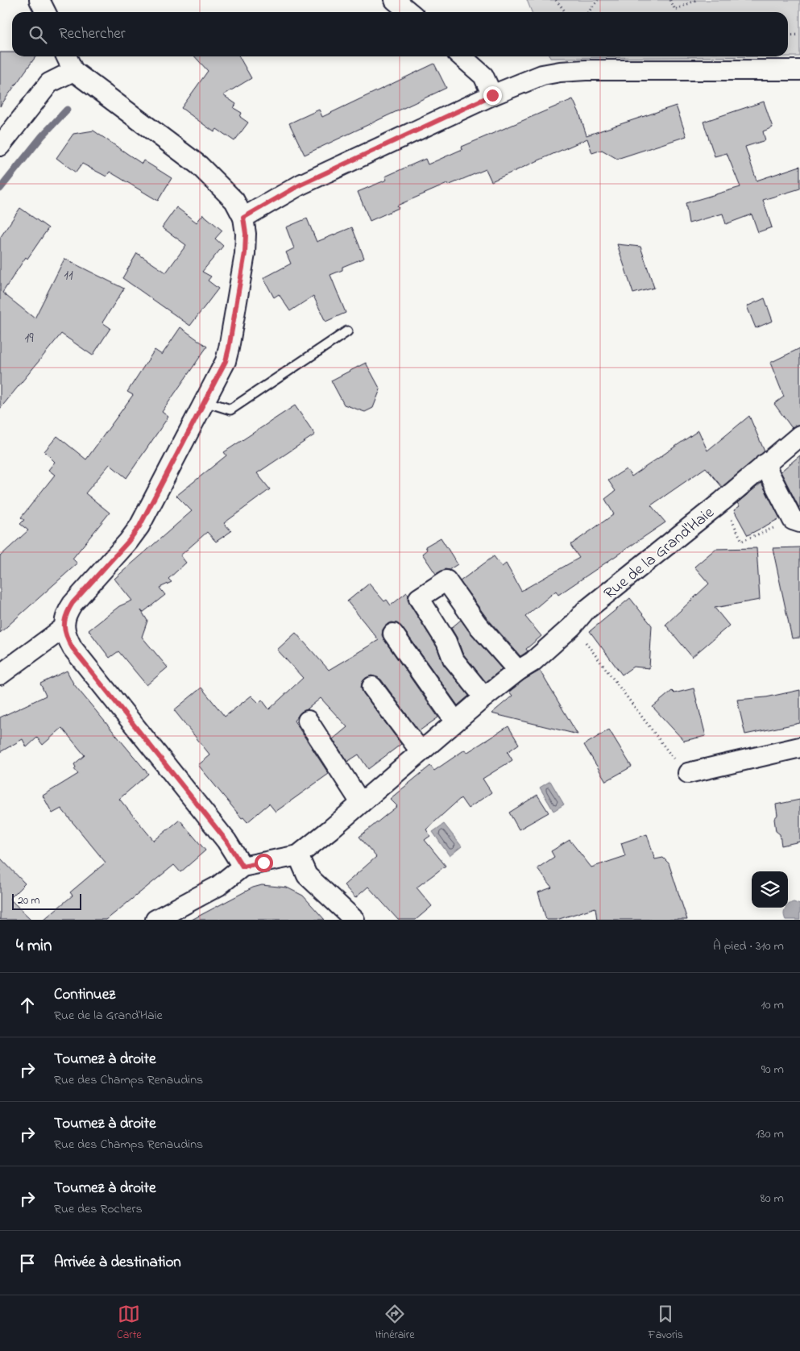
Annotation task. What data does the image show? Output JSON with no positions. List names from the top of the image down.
{
  "streets": {
    "street": ["Rue de la Grand'Haie"]
  },
  "house_numbers": ["11", "19"],
  "scale_bar": "20 m",
  "page": {
    "search": "Rechercher",
    "scale": "20 m",
    "heading": ["4 min", "À pied · 310 m"],
    "list": [
      ["Continuez", "Rue de la Grand'Haie", "10 m"],
      ["Tournez à droite", "Rue des Champs Renaudins", "90 m"],
      ["Tournez à droite", "Rue des Champs Renaudins", "130 m"],
      ["Tournez à droite", "Rue des Rochers", "80 m"],
      "Arrivée à destination"
    ],
    "nav": ["Carte", "Itinéraire", "Favoris"]
  }
}
